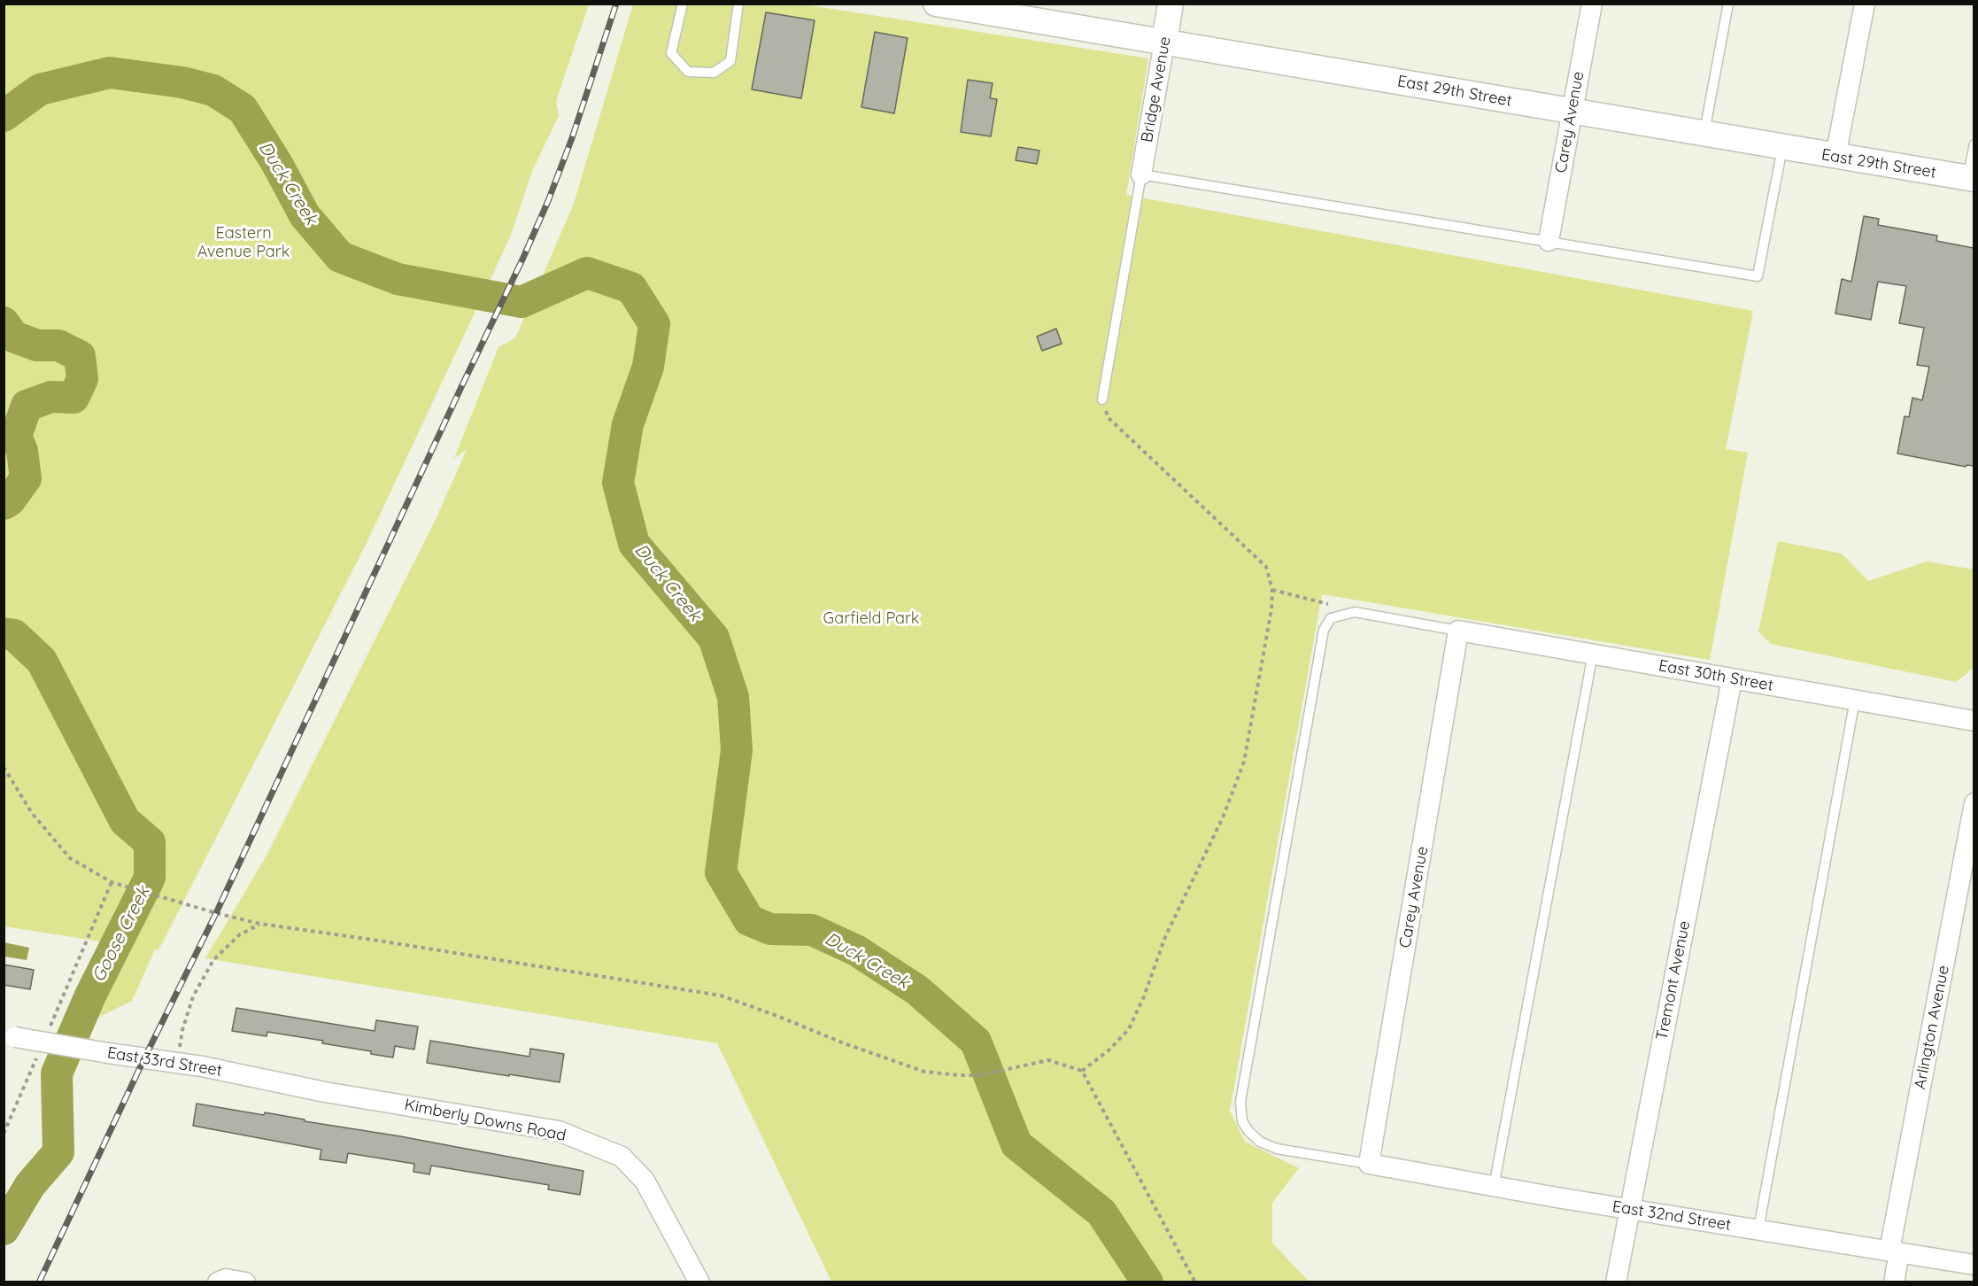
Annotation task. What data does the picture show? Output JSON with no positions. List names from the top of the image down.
{
  "streets": {
    "street": [
      "Bridge Avenue",
      "East 29th Street",
      "Carey Avenue",
      "East 30th Street",
      "Tremont Avenue",
      "Arlington Avenue",
      "East 33rd Street",
      "Kimberly Downs Road",
      "East 32nd Street"
    ]
  },
  "crossings": [
    ["Bridge Avenue", "East 29th Street"],
    ["East 29th Street", "Carey Avenue"],
    ["Carey Avenue", "East 30th Street"],
    ["Carey Avenue", "East 32nd Street"],
    ["East 30th Street", "Tremont Avenue"],
    ["Tremont Avenue", "East 32nd Street"],
    ["Arlington Avenue", "East 32nd Street"],
    ["East 33rd Street", "Kimberly Downs Road"]
  ],
  "water": ["Duck Creek", "Goose Creek"],
  "parks": ["Eastern Avenue Park", "Garfield Park"]
}
